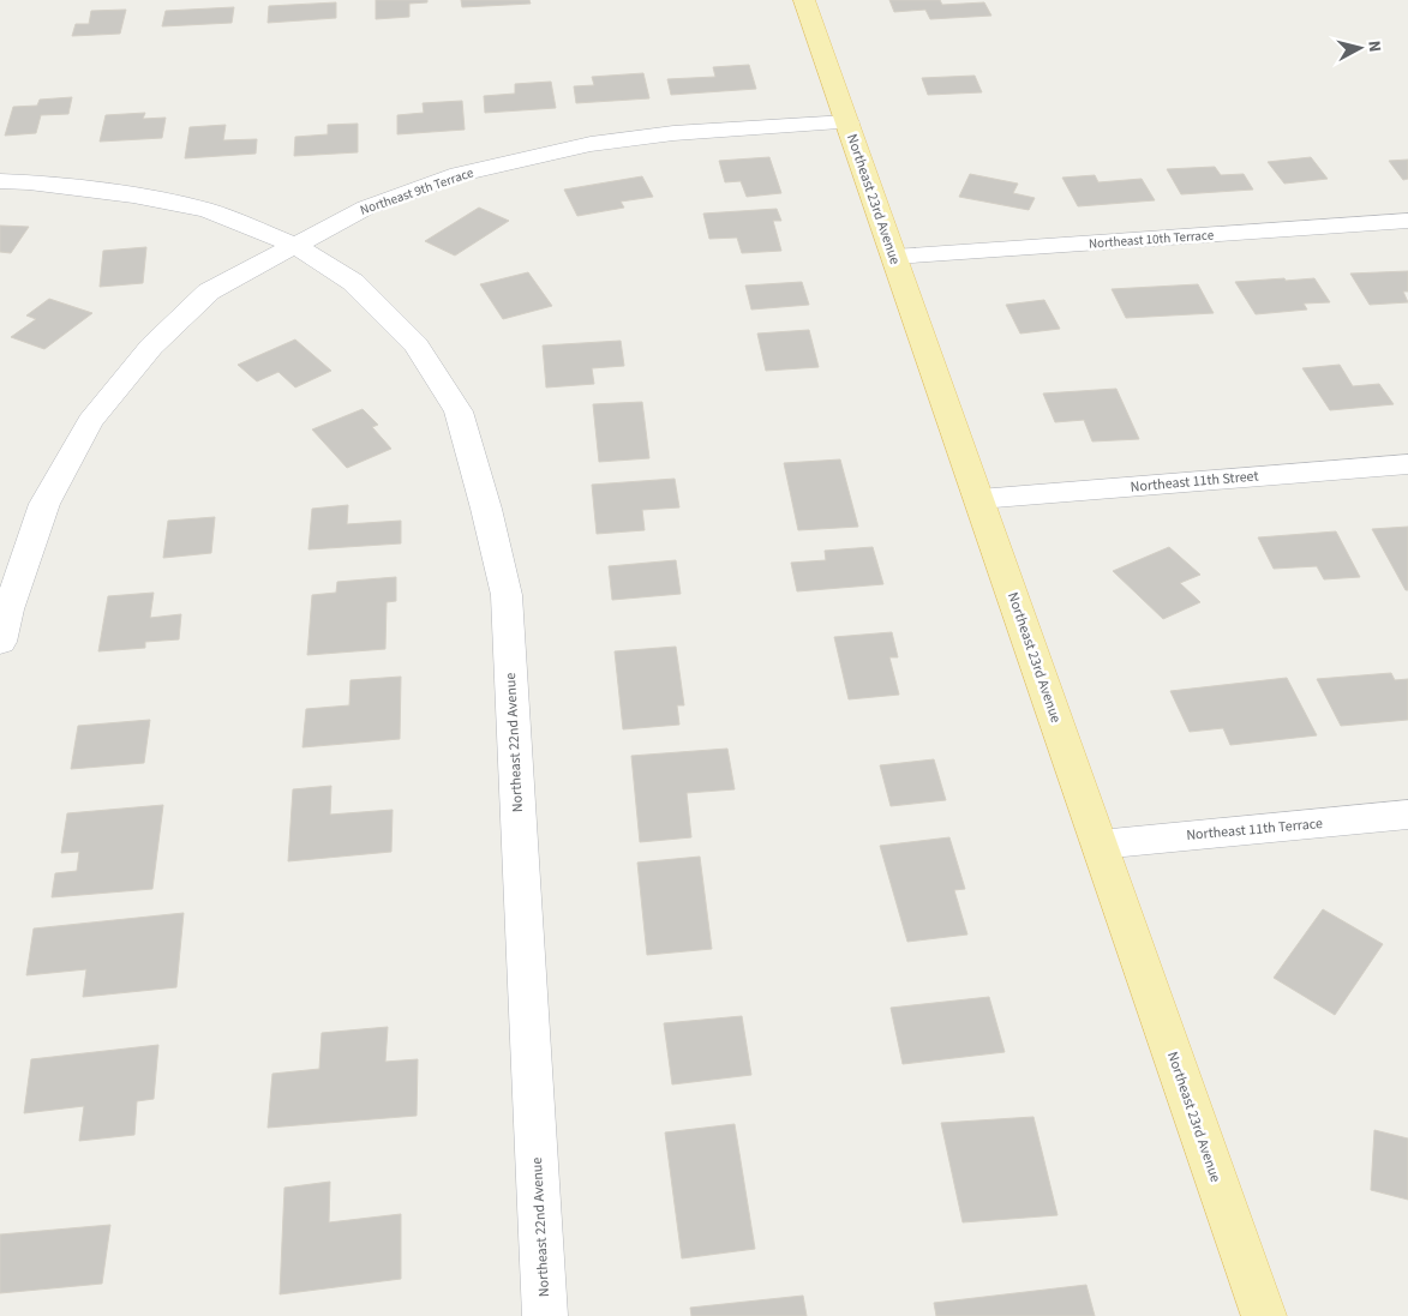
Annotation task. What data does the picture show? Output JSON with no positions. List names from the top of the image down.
{
  "streets": {
    "main road": ["Northeast 23rd Avenue"],
    "street": [
      "Northeast 9th Terrace",
      "Northeast 10th Terrace",
      "Northeast 11th Street",
      "Northeast 22nd Avenue",
      "Northeast 11th Terrace"
    ]
  },
  "crossings": [
    ["Northeast 9th Terrace", "Northeast 23rd Avenue"],
    ["Northeast 9th Terrace", "Northeast 22nd Avenue"],
    ["Northeast 23rd Avenue", "Northeast 10th Terrace"],
    ["Northeast 23rd Avenue", "Northeast 11th Street"],
    ["Northeast 23rd Avenue", "Northeast 11th Terrace"]
  ],
  "north": "right"
}
